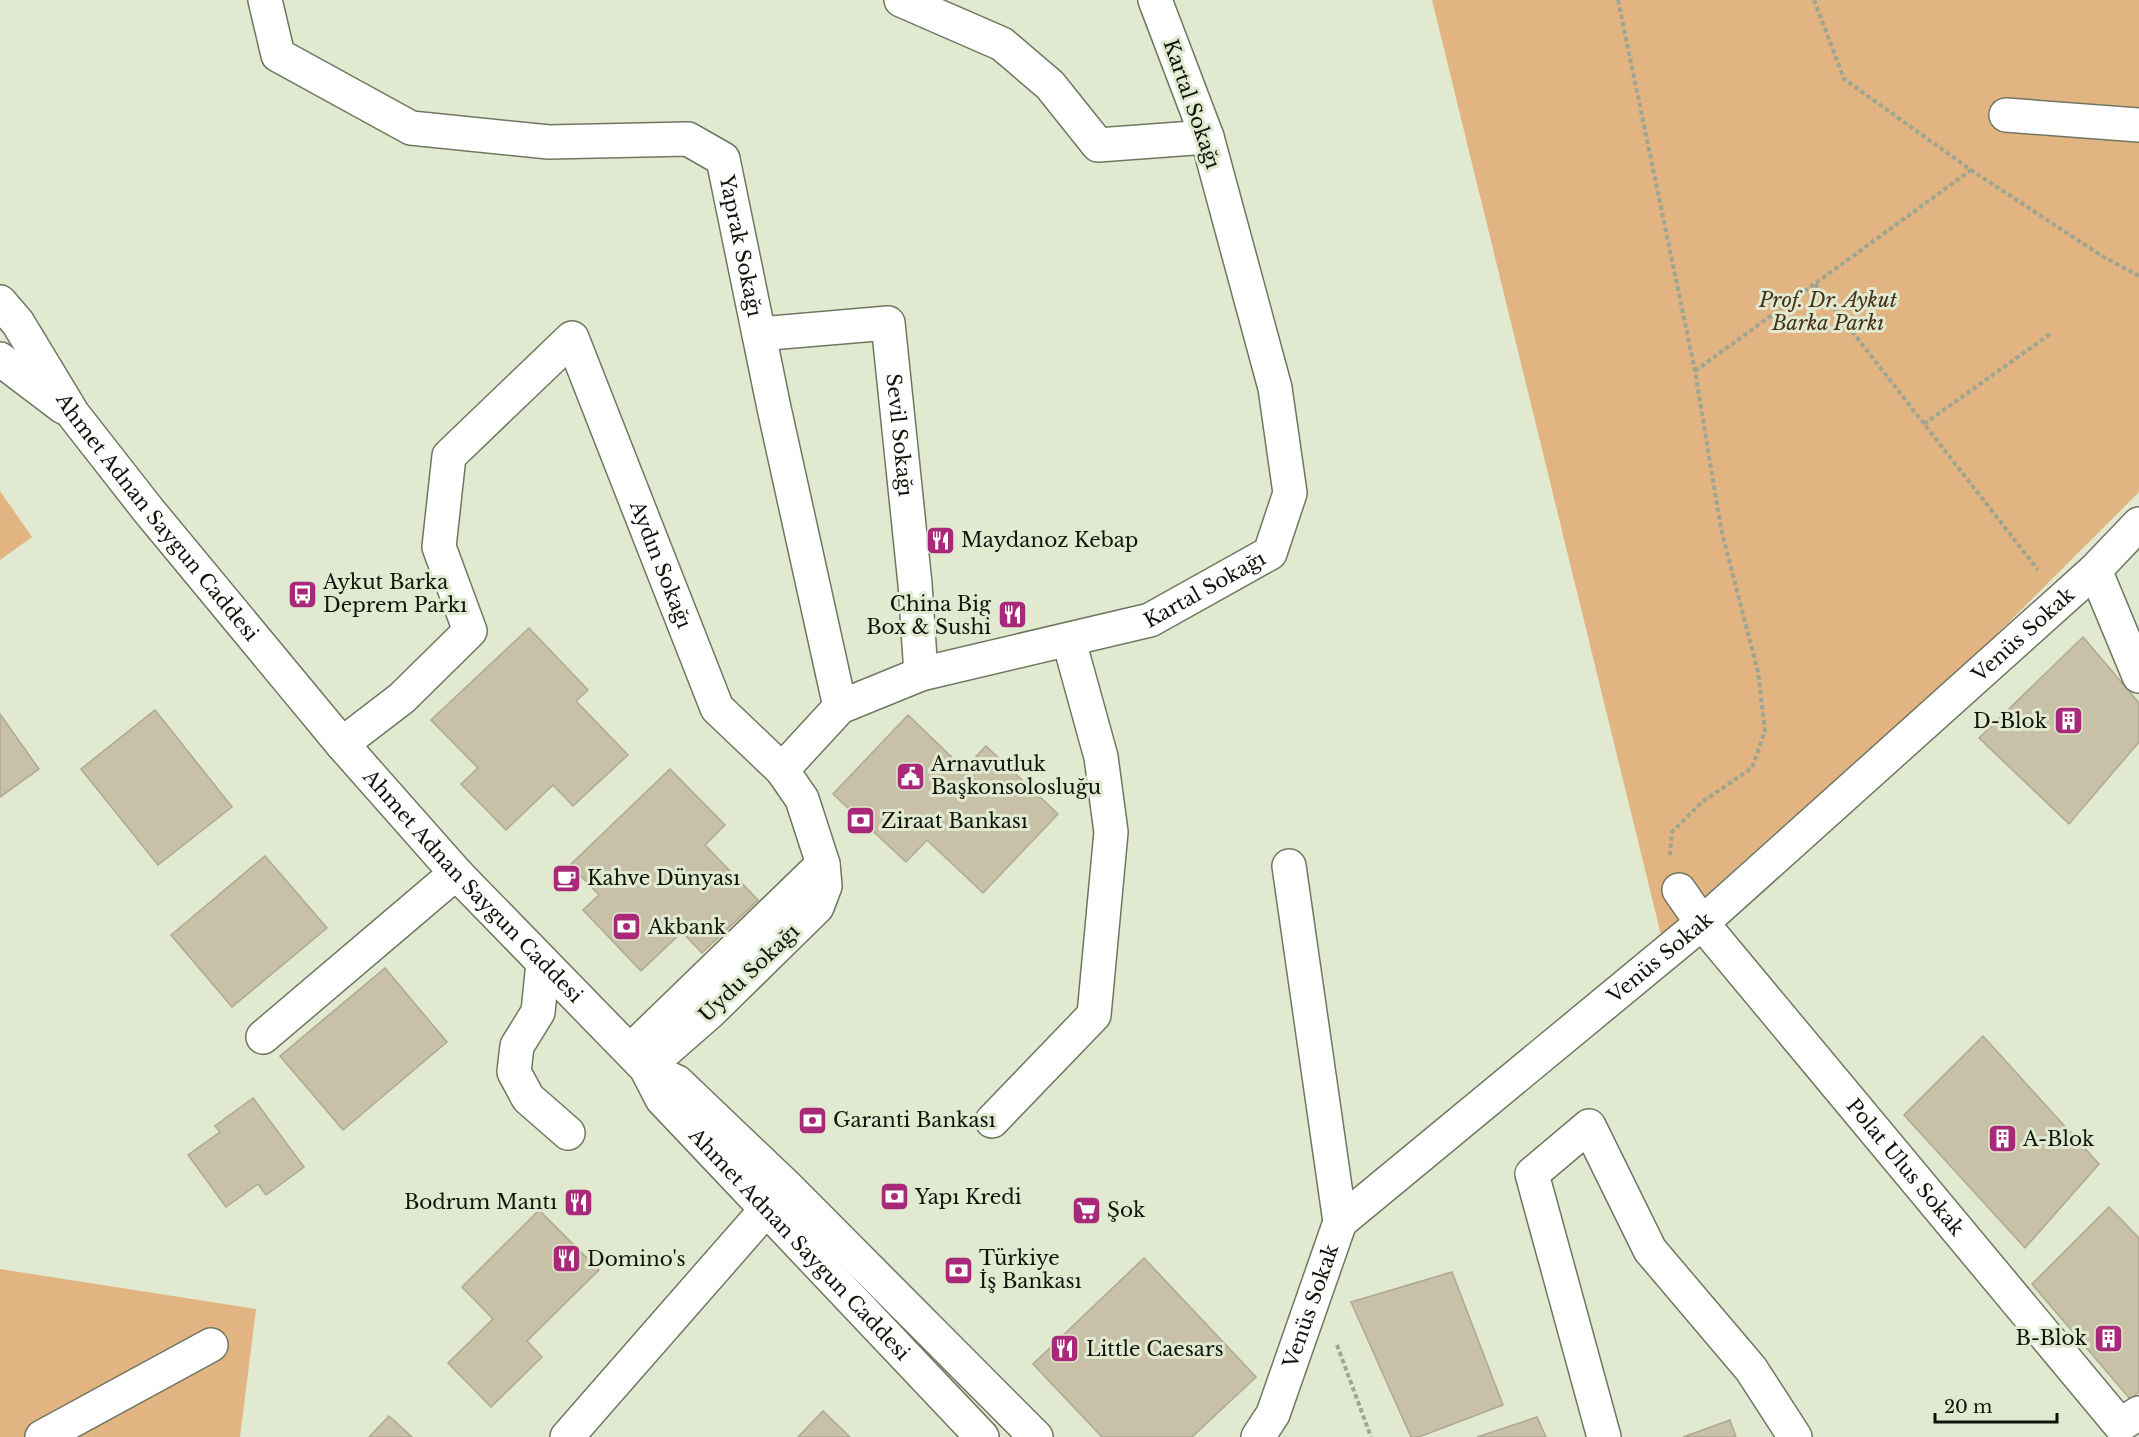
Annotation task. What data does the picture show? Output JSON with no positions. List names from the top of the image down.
{
  "streets": {
    "street": [
      "Kartal Sokağı",
      "Yaprak Sokağı",
      "Sevil Sokağı",
      "Ahmet Adnan Saygun Caddesi",
      "Aydın Sokağı",
      "Venüs Sokak",
      "Uydu Sokağı",
      "Polat Ulus Sokak"
    ]
  },
  "crossings": [
    ["Kartal Sokağı", "Yaprak Sokağı"],
    ["Kartal Sokağı", "Sevil Sokağı"],
    ["Kartal Sokağı", "Aydın Sokağı"],
    ["Kartal Sokağı", "Uydu Sokağı"],
    ["Yaprak Sokağı", "Sevil Sokağı"],
    ["Ahmet Adnan Saygun Caddesi", "Aydın Sokağı"],
    ["Ahmet Adnan Saygun Caddesi", "Uydu Sokağı"],
    ["Aydın Sokağı", "Uydu Sokağı"],
    ["Venüs Sokak", "Polat Ulus Sokak"]
  ],
  "parks": ["Prof. Dr. Aykut Barka Parkı"],
  "places": {
    "restaurant": [
      "Maydanoz Kebap",
      "China Big Box & Sushi",
      "Bodrum Mantı",
      "Domino's",
      "Little Caesars"
    ],
    "bus stop": ["Aykut Barka Deprem Parkı"],
    "building": ["D-Blok", "A-Blok", "B-Blok"],
    "public building": ["Arnavutluk Başkonsolosluğu"],
    "bank": [
      "Ziraat Bankası",
      "Akbank",
      "Garanti Bankası",
      "Yapı Kredi",
      "Türkiye İş Bankası"
    ],
    "cafe": ["Kahve Dünyası"],
    "supermarket": ["Şok"]
  },
  "scale_bar": "20 m"
}
